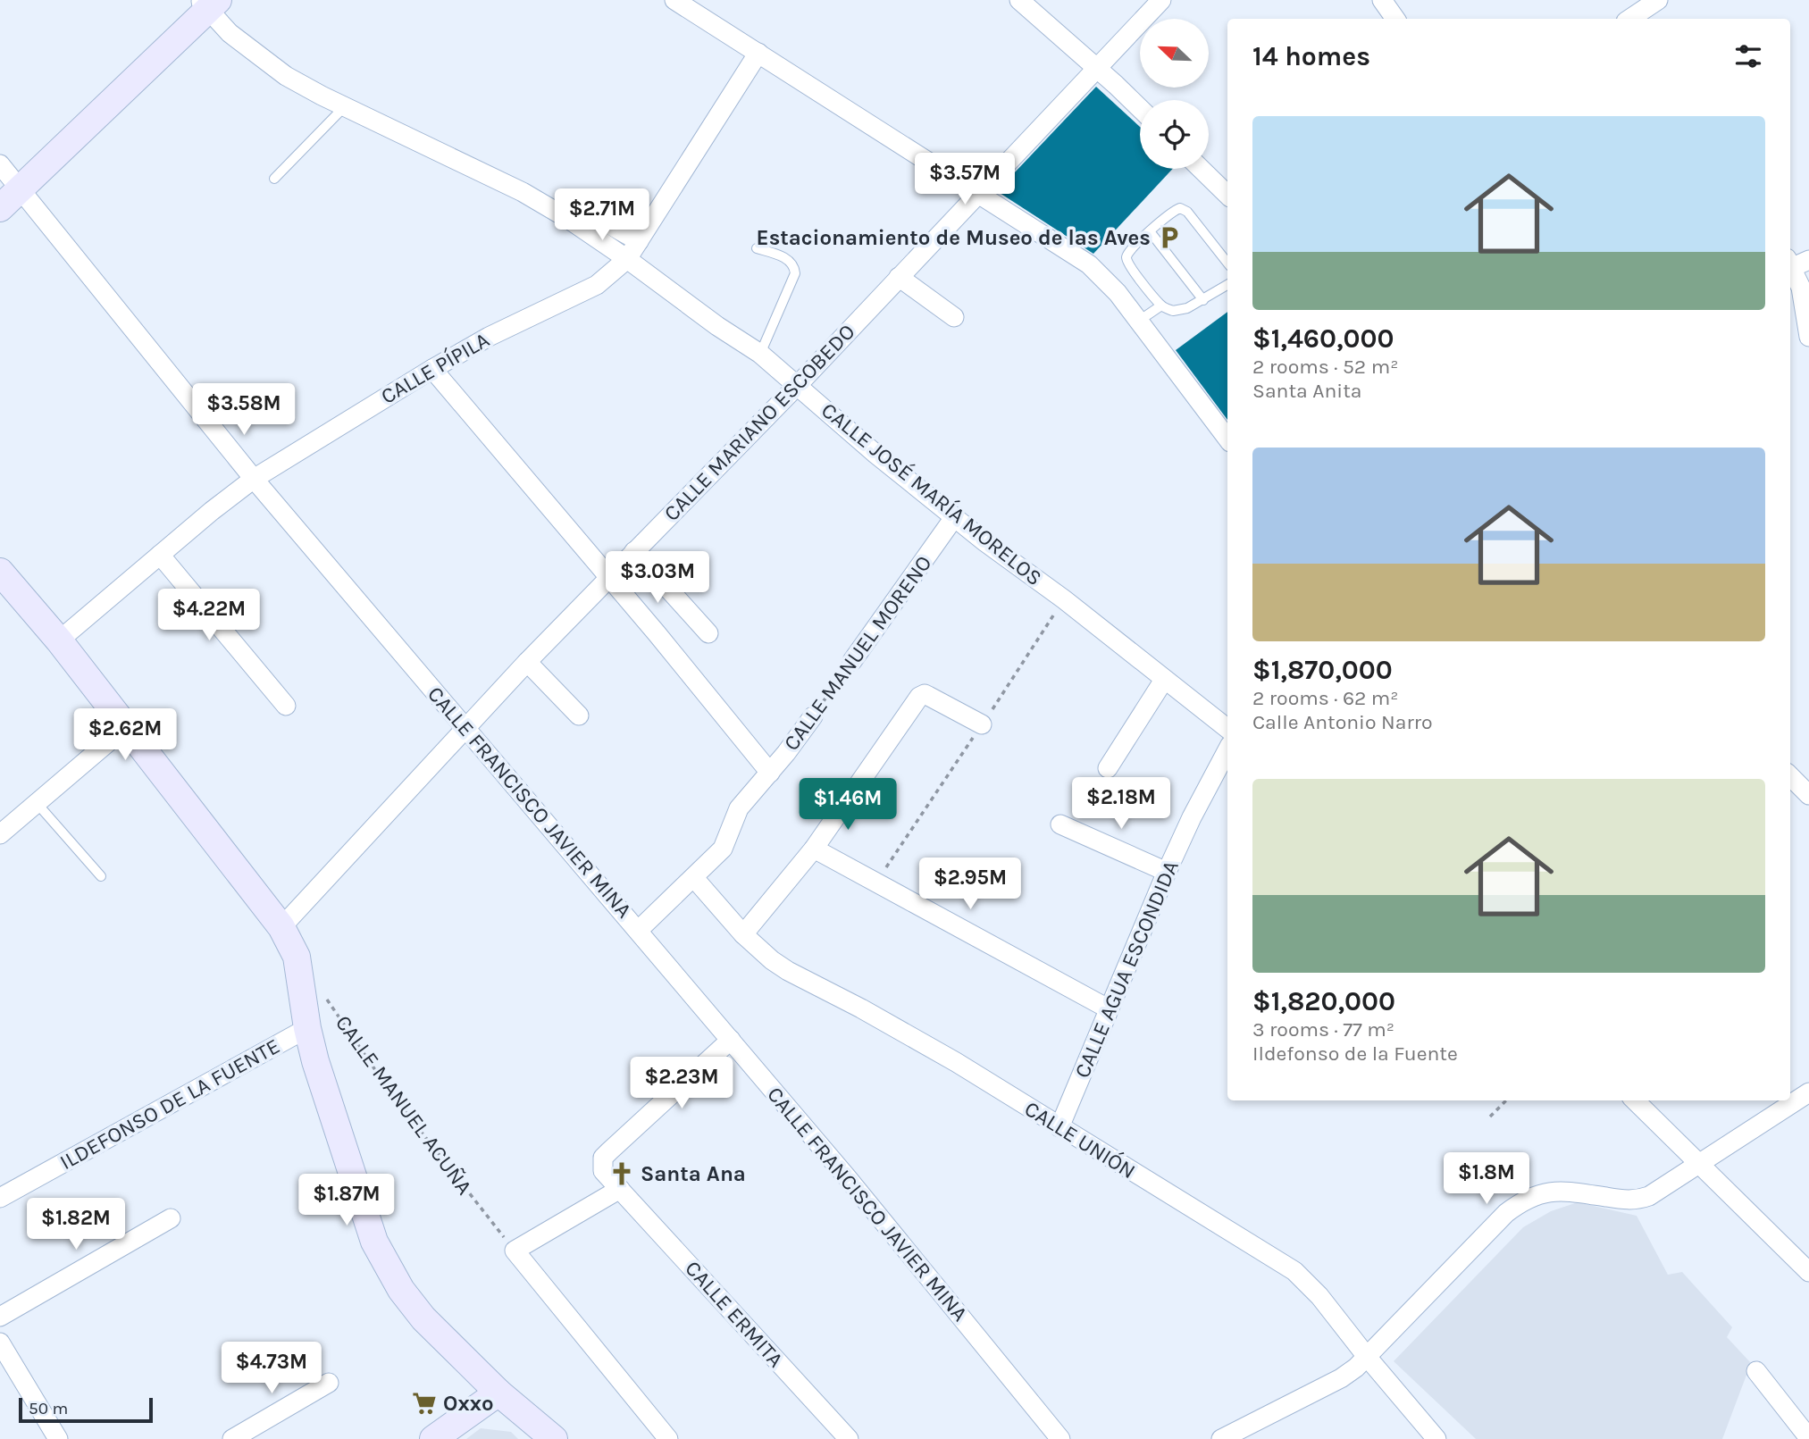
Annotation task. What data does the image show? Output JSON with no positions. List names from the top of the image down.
{
  "streets": {
    "street": [
      "CALLE PÍPILA",
      "CALLE MARIANO ESCOBEDO",
      "CALLE JOSÉ MARÍA MORELOS",
      "CALLE MANUEL MORENO",
      "CALLE FRANCISCO JAVIER MINA",
      "CALLE AGUA ESCONDIDA",
      "ILDEFONSO DE LA FUENTE",
      "CALLE UNIÓN",
      "CALLE ERMITA"
    ],
    "path": ["CALLE MANUEL ACUÑA"]
  },
  "crossings": [
    ["CALLE PÍPILA", "CALLE JOSÉ MARÍA MORELOS"],
    ["CALLE PÍPILA", "CALLE FRANCISCO JAVIER MINA"],
    ["CALLE MARIANO ESCOBEDO", "CALLE JOSÉ MARÍA MORELOS"],
    ["CALLE MARIANO ESCOBEDO", "CALLE FRANCISCO JAVIER MINA"],
    ["CALLE JOSÉ MARÍA MORELOS", "CALLE MANUEL MORENO"],
    ["CALLE MANUEL MORENO", "CALLE FRANCISCO JAVIER MINA"],
    ["CALLE MANUEL MORENO", "CALLE UNIÓN"],
    ["CALLE FRANCISCO JAVIER MINA", "CALLE ERMITA"],
    ["CALLE AGUA ESCONDIDA", "CALLE UNIÓN"]
  ],
  "places": {
    "parking": ["Estacionamiento de Museo de las Aves"],
    "church": ["Santa Ana"],
    "supermarket": ["Oxxo"]
  },
  "scale_bar": "50 m",
  "north": "top left",
  "page": {
    "heading": "14 homes",
    "list": [
      {
        "name": "$1,460,000",
        "note": "2 rooms · 52 m² · Santa Anita"
      },
      {
        "name": "$1,870,000",
        "note": "2 rooms · 62 m² · Calle Antonio Narro"
      },
      {
        "name": "$1,820,000",
        "note": "3 rooms · 77 m² · Ildefonso de la Fuente"
      }
    ],
    "price": [
      "$3.57M",
      "$2.71M",
      "$3.58M",
      "$3.03M",
      "$4.22M",
      "$2.62M",
      "$2.18M",
      "$1.46M",
      "$2.95M",
      "$2.23M",
      "$1.8M",
      "$1.87M",
      "$1.82M",
      "$4.73M"
    ],
    "scale": "50 m"
  }
}
